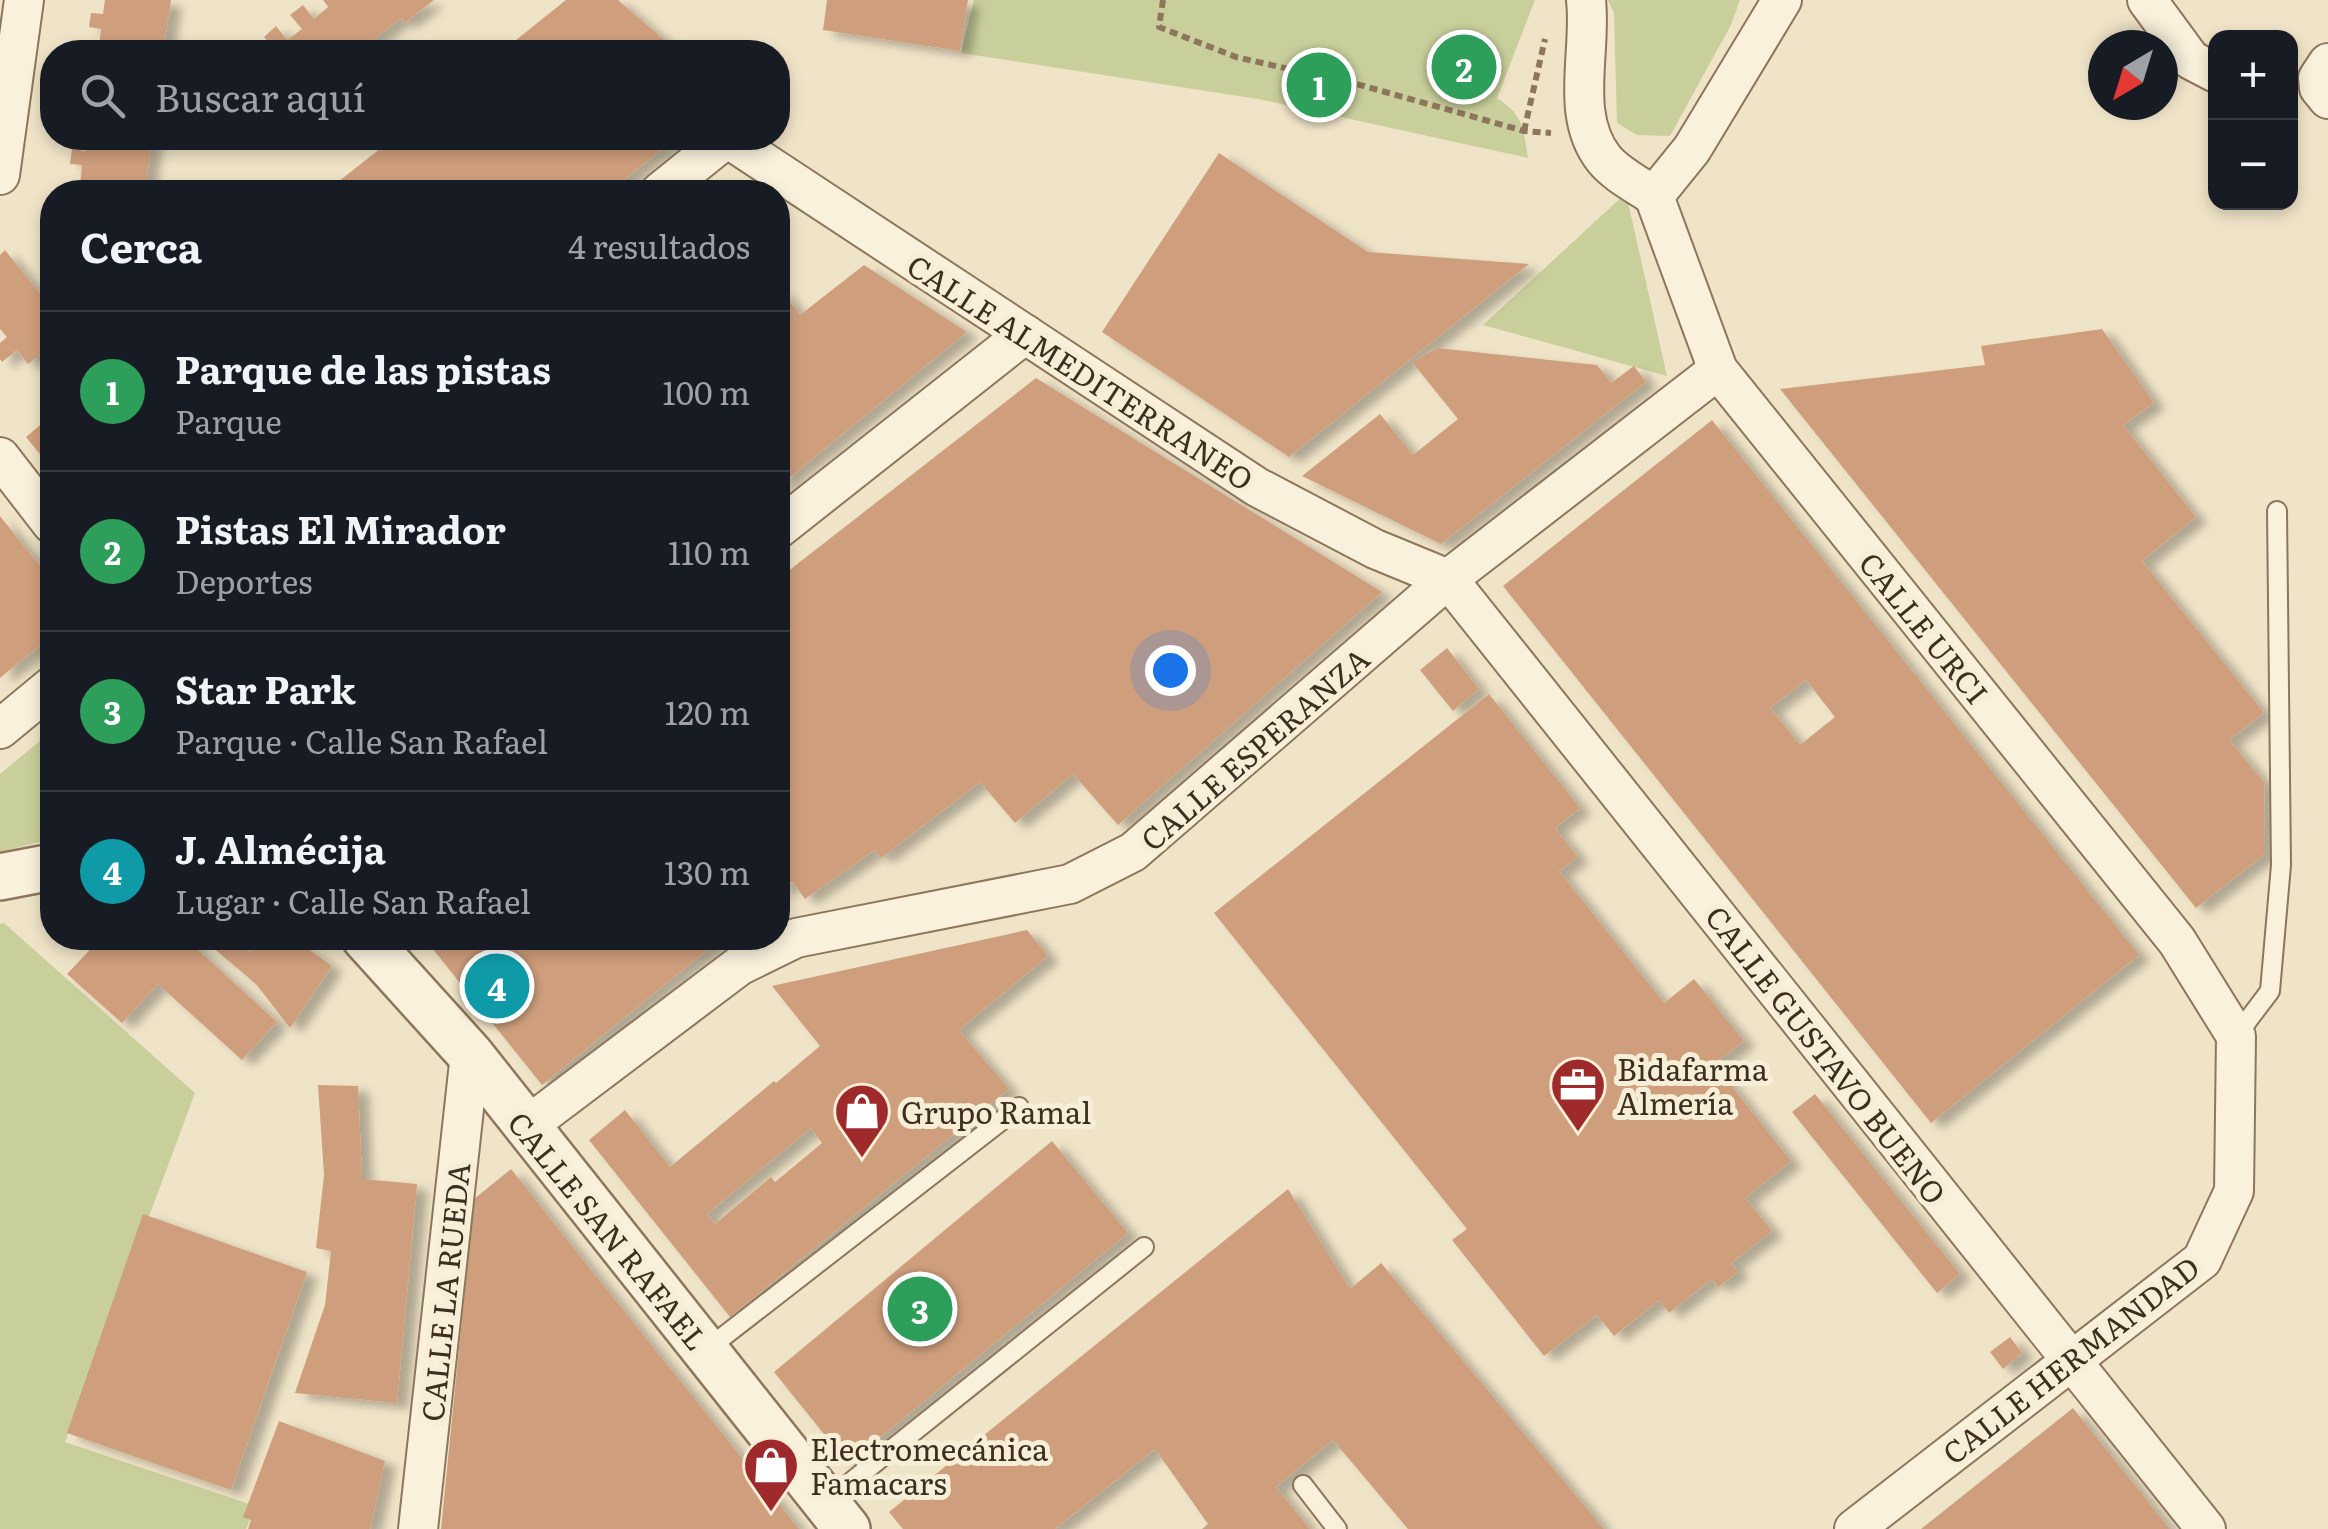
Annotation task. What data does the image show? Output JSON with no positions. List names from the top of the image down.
{
  "streets": {
    "street": [
      "CALLE ALMEDITERRANEO",
      "CALLE URCI",
      "CALLE ESPERANZA",
      "CALLE GUSTAVO BUENO",
      "CALLE SAN RAFAEL",
      "CALLE LA RUEDA",
      "CALLE HERMANDAD"
    ]
  },
  "crossings": [
    ["CALLE ALMEDITERRANEO", "CALLE ESPERANZA"],
    ["CALLE ALMEDITERRANEO", "CALLE GUSTAVO BUENO"],
    ["CALLE URCI", "CALLE ESPERANZA"],
    ["CALLE URCI", "CALLE HERMANDAD"],
    ["CALLE ESPERANZA", "CALLE GUSTAVO BUENO"],
    ["CALLE ESPERANZA", "CALLE SAN RAFAEL"],
    ["CALLE GUSTAVO BUENO", "CALLE HERMANDAD"],
    ["CALLE SAN RAFAEL", "CALLE LA RUEDA"]
  ],
  "places": {
    "office": ["Bidafarma Almería"],
    "shop": ["Grupo Ramal", "Electromecánica Famacars"]
  },
  "north": "bottom left",
  "page": {
    "map_buttons": ["+", "−"],
    "pins": [
      "2",
      "1",
      "4",
      "3"
    ],
    "search": "Buscar aquí",
    "heading": ["Cerca", "4 resultados"],
    "list": [
      {
        "mark": "1",
        "name": "Parque de las pistas",
        "note": "Parque",
        "value": "100 m"
      },
      {
        "mark": "2",
        "name": "Pistas El Mirador",
        "note": "Deportes",
        "value": "110 m"
      },
      {
        "mark": "3",
        "name": "Star Park",
        "note": "Parque · Calle San Rafael",
        "value": "120 m"
      },
      {
        "mark": "4",
        "name": "J. Almécija",
        "note": "Lugar · Calle San Rafael",
        "value": "130 m"
      }
    ]
  }
}
